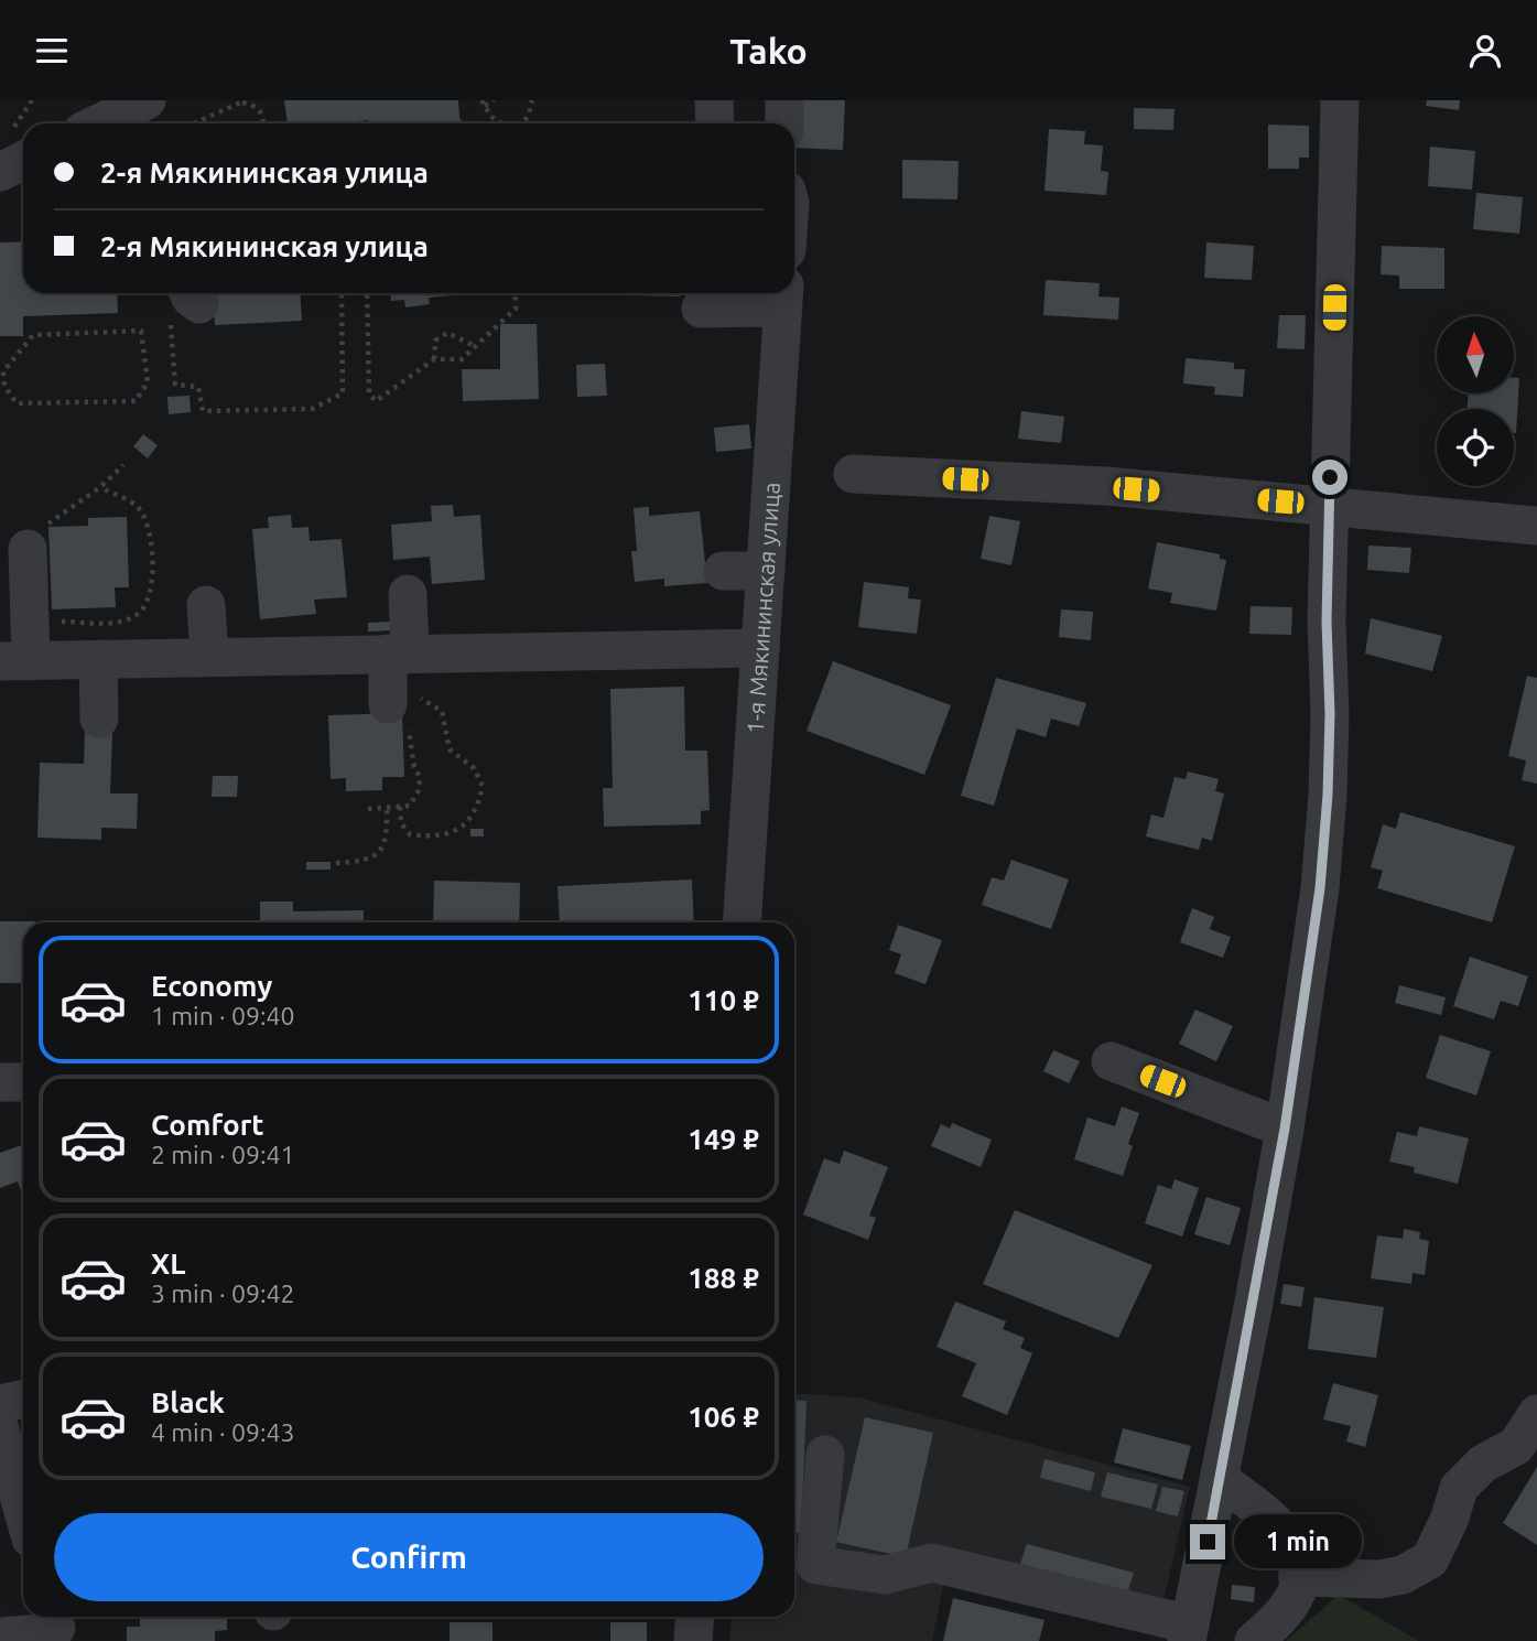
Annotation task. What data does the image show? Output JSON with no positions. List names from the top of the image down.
{
  "streets": {
    "street": ["1-я Мякининская улица"]
  },
  "north": "top",
  "page": {
    "header": "Tako",
    "banner": ["2-я Мякининская улица", "2-я Мякининская улица"],
    "list": [
      {
        "name": "Economy",
        "note": "1 min · 09:40",
        "value": "110 ₽"
      },
      {
        "name": "Comfort",
        "note": "2 min · 09:41",
        "value": "149 ₽"
      },
      {
        "name": "XL",
        "note": "3 min · 09:42",
        "value": "188 ₽"
      },
      {
        "name": "Black",
        "note": "4 min · 09:43",
        "value": "106 ₽"
      }
    ],
    "buttons": "Confirm",
    "bubble": "1 min"
  }
}
